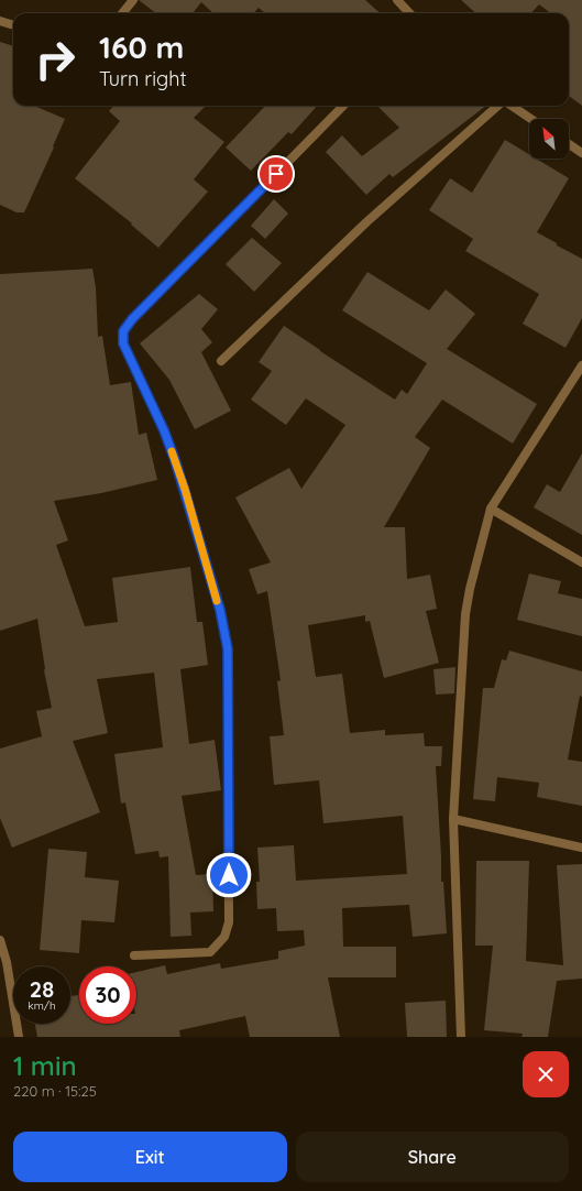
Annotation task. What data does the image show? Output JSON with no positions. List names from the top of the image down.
{
  "north": "top left",
  "page": {
    "turn": ["160 m", "Turn right"],
    "speed": "28 km/h",
    "limit": "30",
    "heading": ["1 min", "220 m · 15:25"],
    "buttons": ["Exit", "Share"]
  }
}
